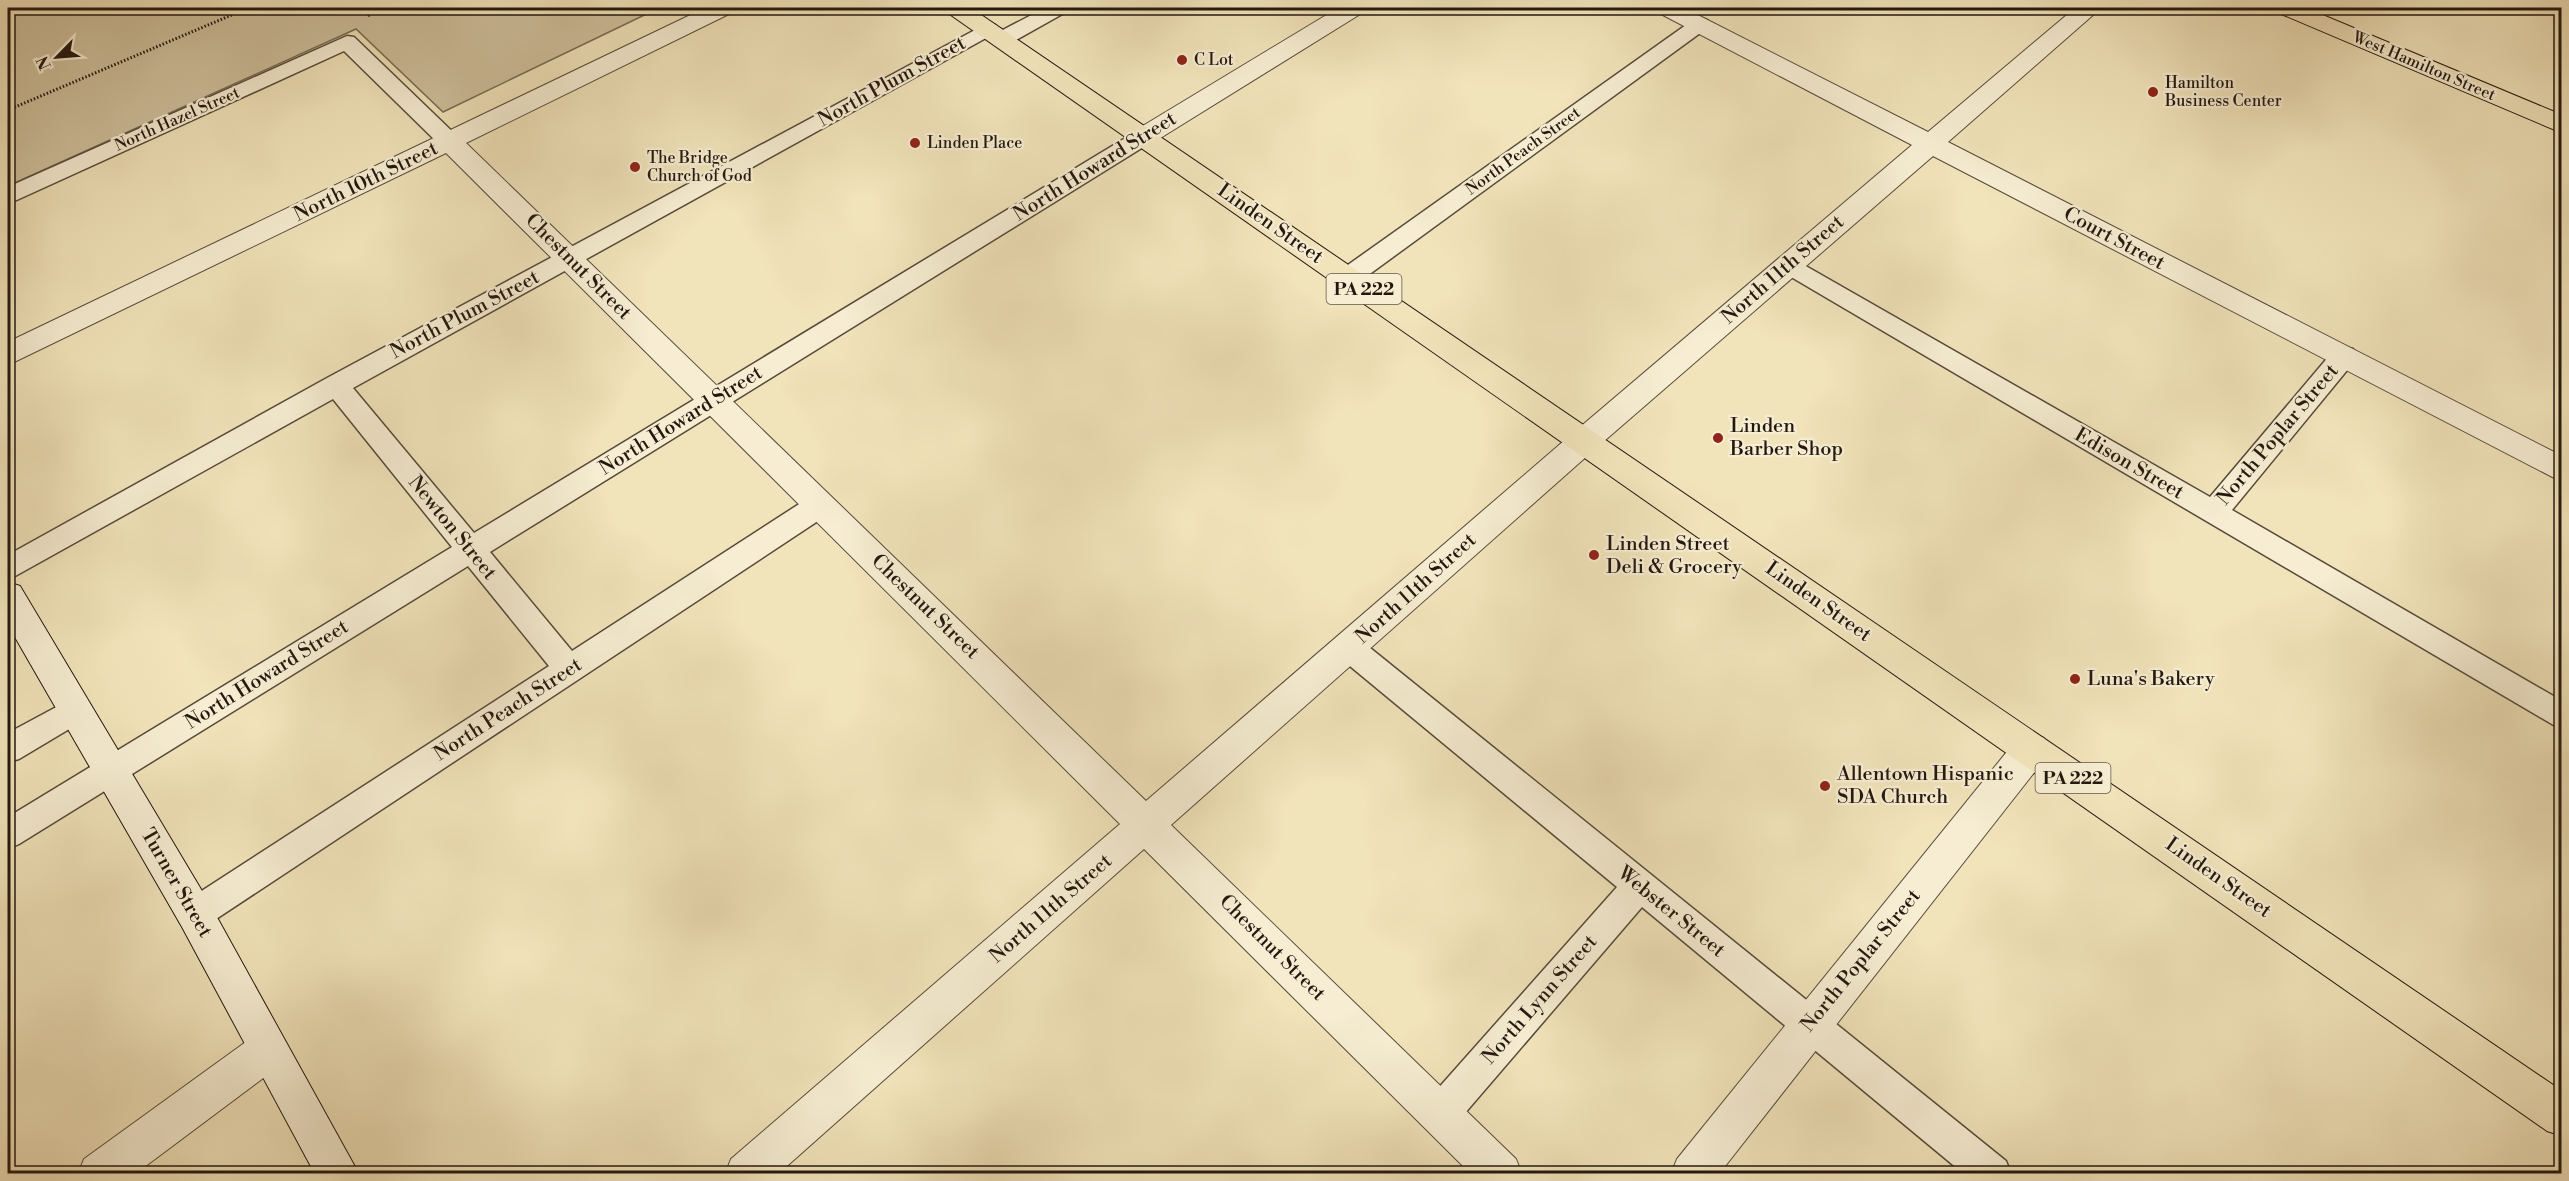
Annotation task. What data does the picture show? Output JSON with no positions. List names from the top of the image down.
{
  "streets": {
    "main road": ["West Hamilton Street", "Linden Street", "PA 222"],
    "street": [
      "North Howard Street",
      "North 10th Street",
      "Court Street",
      "Chestnut Street",
      "North 11th Street",
      "North Poplar Street",
      "Turner Street"
    ],
    "lane": [
      "North Plum Street",
      "North Hazel Street",
      "North Peach Street",
      "Edison Street",
      "Newton Street",
      "Webster Street",
      "North Lynn Street"
    ]
  },
  "crossings": [
    ["North Plum Street", "Linden Street"],
    ["North Plum Street", "Chestnut Street"],
    ["North Plum Street", "Newton Street"],
    ["North Hazel Street", "Chestnut Street"],
    ["North Peach Street", "Linden Street"],
    ["North Peach Street", "Court Street"],
    ["North Peach Street", "Chestnut Street"],
    ["North Peach Street", "Newton Street"],
    ["North Peach Street", "Turner Street"],
    ["North Howard Street", "Linden Street"],
    ["North Howard Street", "Chestnut Street"],
    ["North Howard Street", "Newton Street"],
    ["North Howard Street", "Turner Street"],
    ["North 10th Street", "Chestnut Street"],
    ["Linden Street", "North 11th Street"],
    ["Linden Street", "North Poplar Street"],
    ["Court Street", "North 11th Street"],
    ["Court Street", "North Poplar Street"],
    ["Chestnut Street", "North 11th Street"],
    ["Chestnut Street", "North Lynn Street"],
    ["North 11th Street", "Edison Street"],
    ["North 11th Street", "Webster Street"],
    ["North Poplar Street", "Edison Street"],
    ["North Poplar Street", "Webster Street"],
    ["Webster Street", "North Lynn Street"]
  ],
  "places": [
    "C Lot",
    "Hamilton Business Center",
    "Linden Place",
    "The Bridge Church of God",
    "Linden Barber Shop",
    "Linden Street Deli & Grocery",
    "Luna's Bakery",
    "Allentown Hispanic SDA Church"
  ],
  "north": "bottom left"
}
